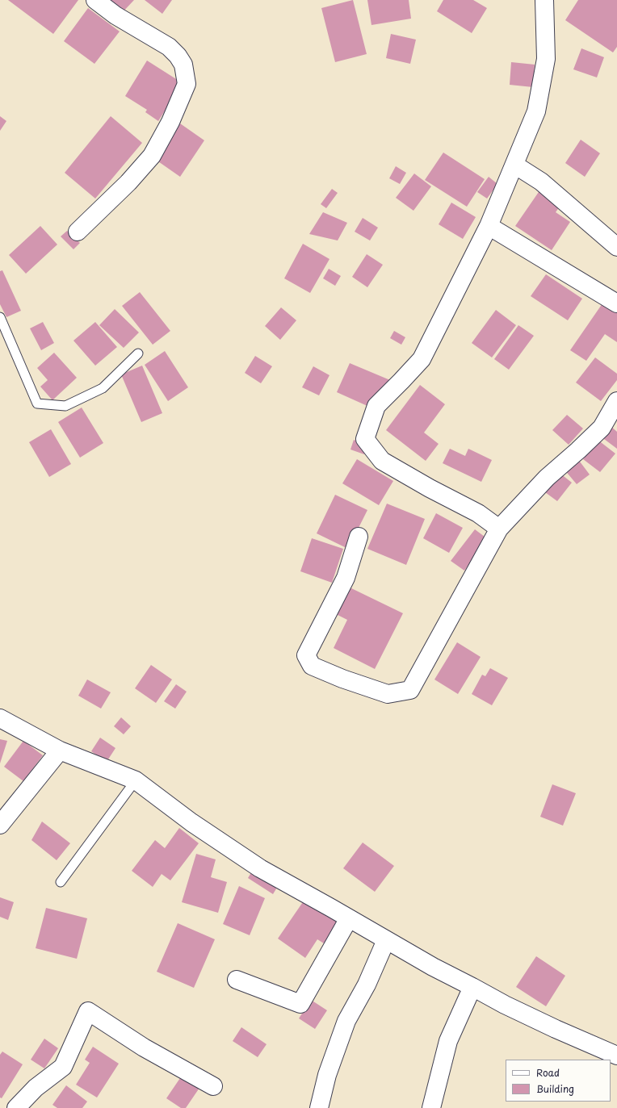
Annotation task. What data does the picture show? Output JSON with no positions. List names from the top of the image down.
{
  "legend": ["Road", "Building"]
}
